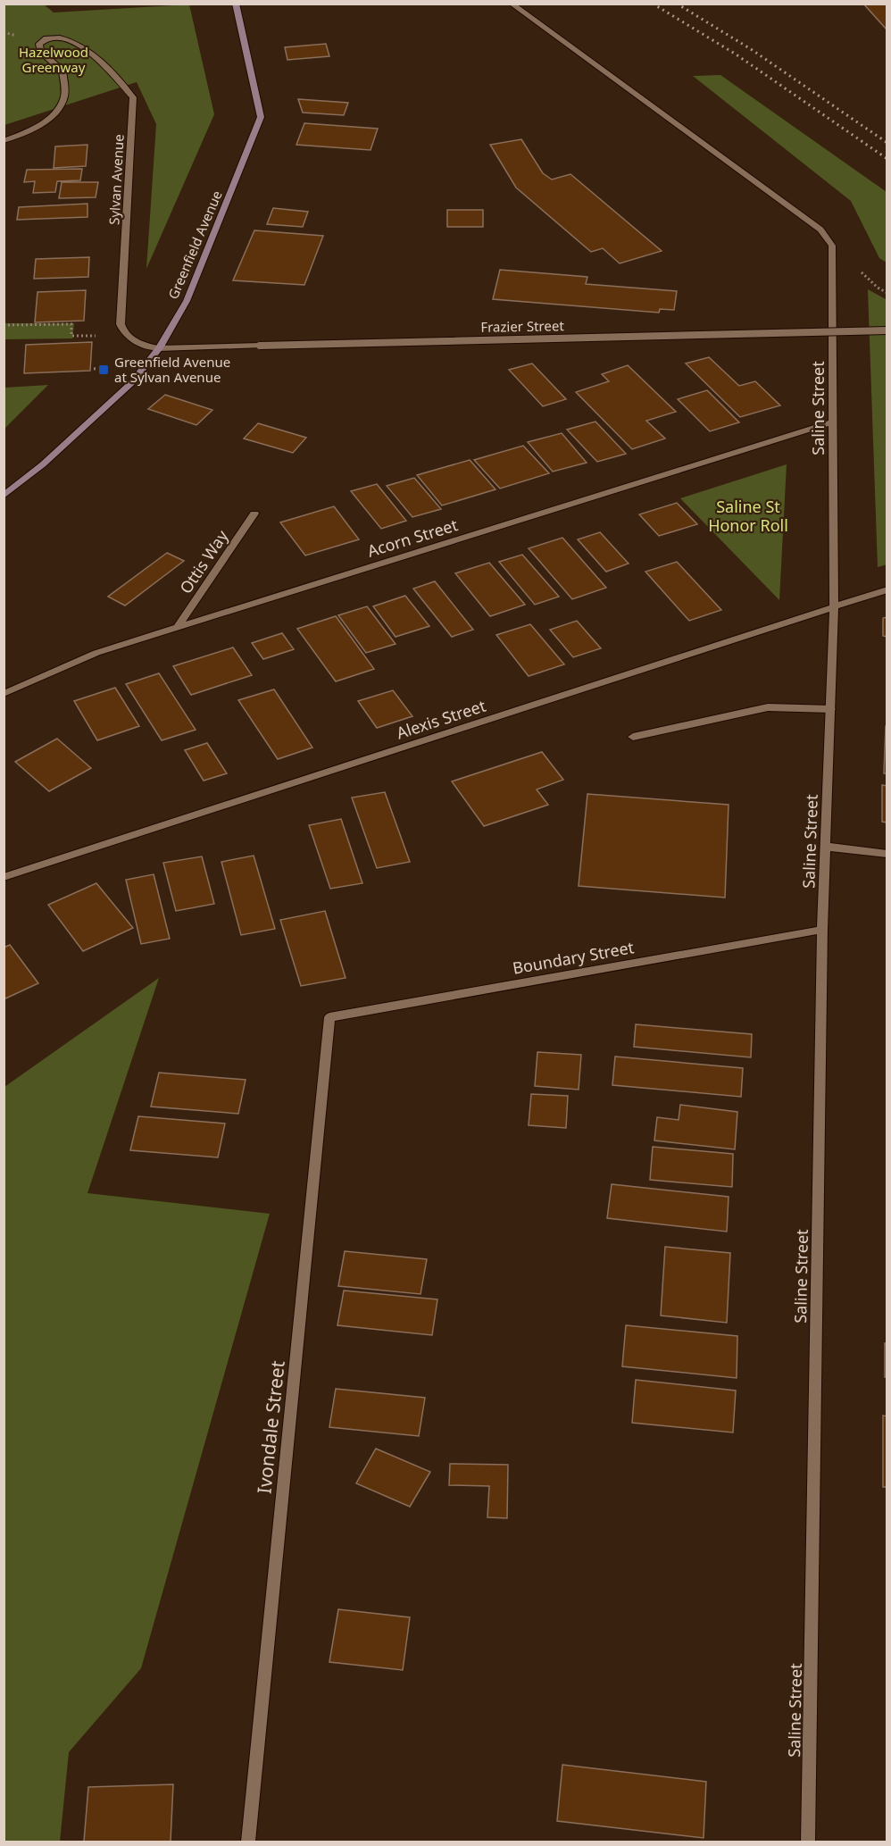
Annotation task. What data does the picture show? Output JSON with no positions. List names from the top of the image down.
{
  "streets": {
    "main road": ["Greenfield Avenue"],
    "street": [
      "Sylvan Avenue",
      "Frazier Street",
      "Saline Street",
      "Acorn Street",
      "Ottis Way",
      "Alexis Street",
      "Boundary Street",
      "Ivondale Street"
    ]
  },
  "crossings": [
    ["Sylvan Avenue", "Greenfield Avenue"],
    ["Sylvan Avenue", "Frazier Street"],
    ["Greenfield Avenue", "Frazier Street"],
    ["Saline Street", "Acorn Street"],
    ["Saline Street", "Alexis Street"],
    ["Saline Street", "Boundary Street"],
    ["Acorn Street", "Ottis Way"],
    ["Boundary Street", "Ivondale Street"]
  ],
  "parks": ["Hazelwood Greenway", "Saline St Honor Roll"],
  "places": {
    "transit": ["Greenfield Avenue at Sylvan Avenue"]
  }
}
